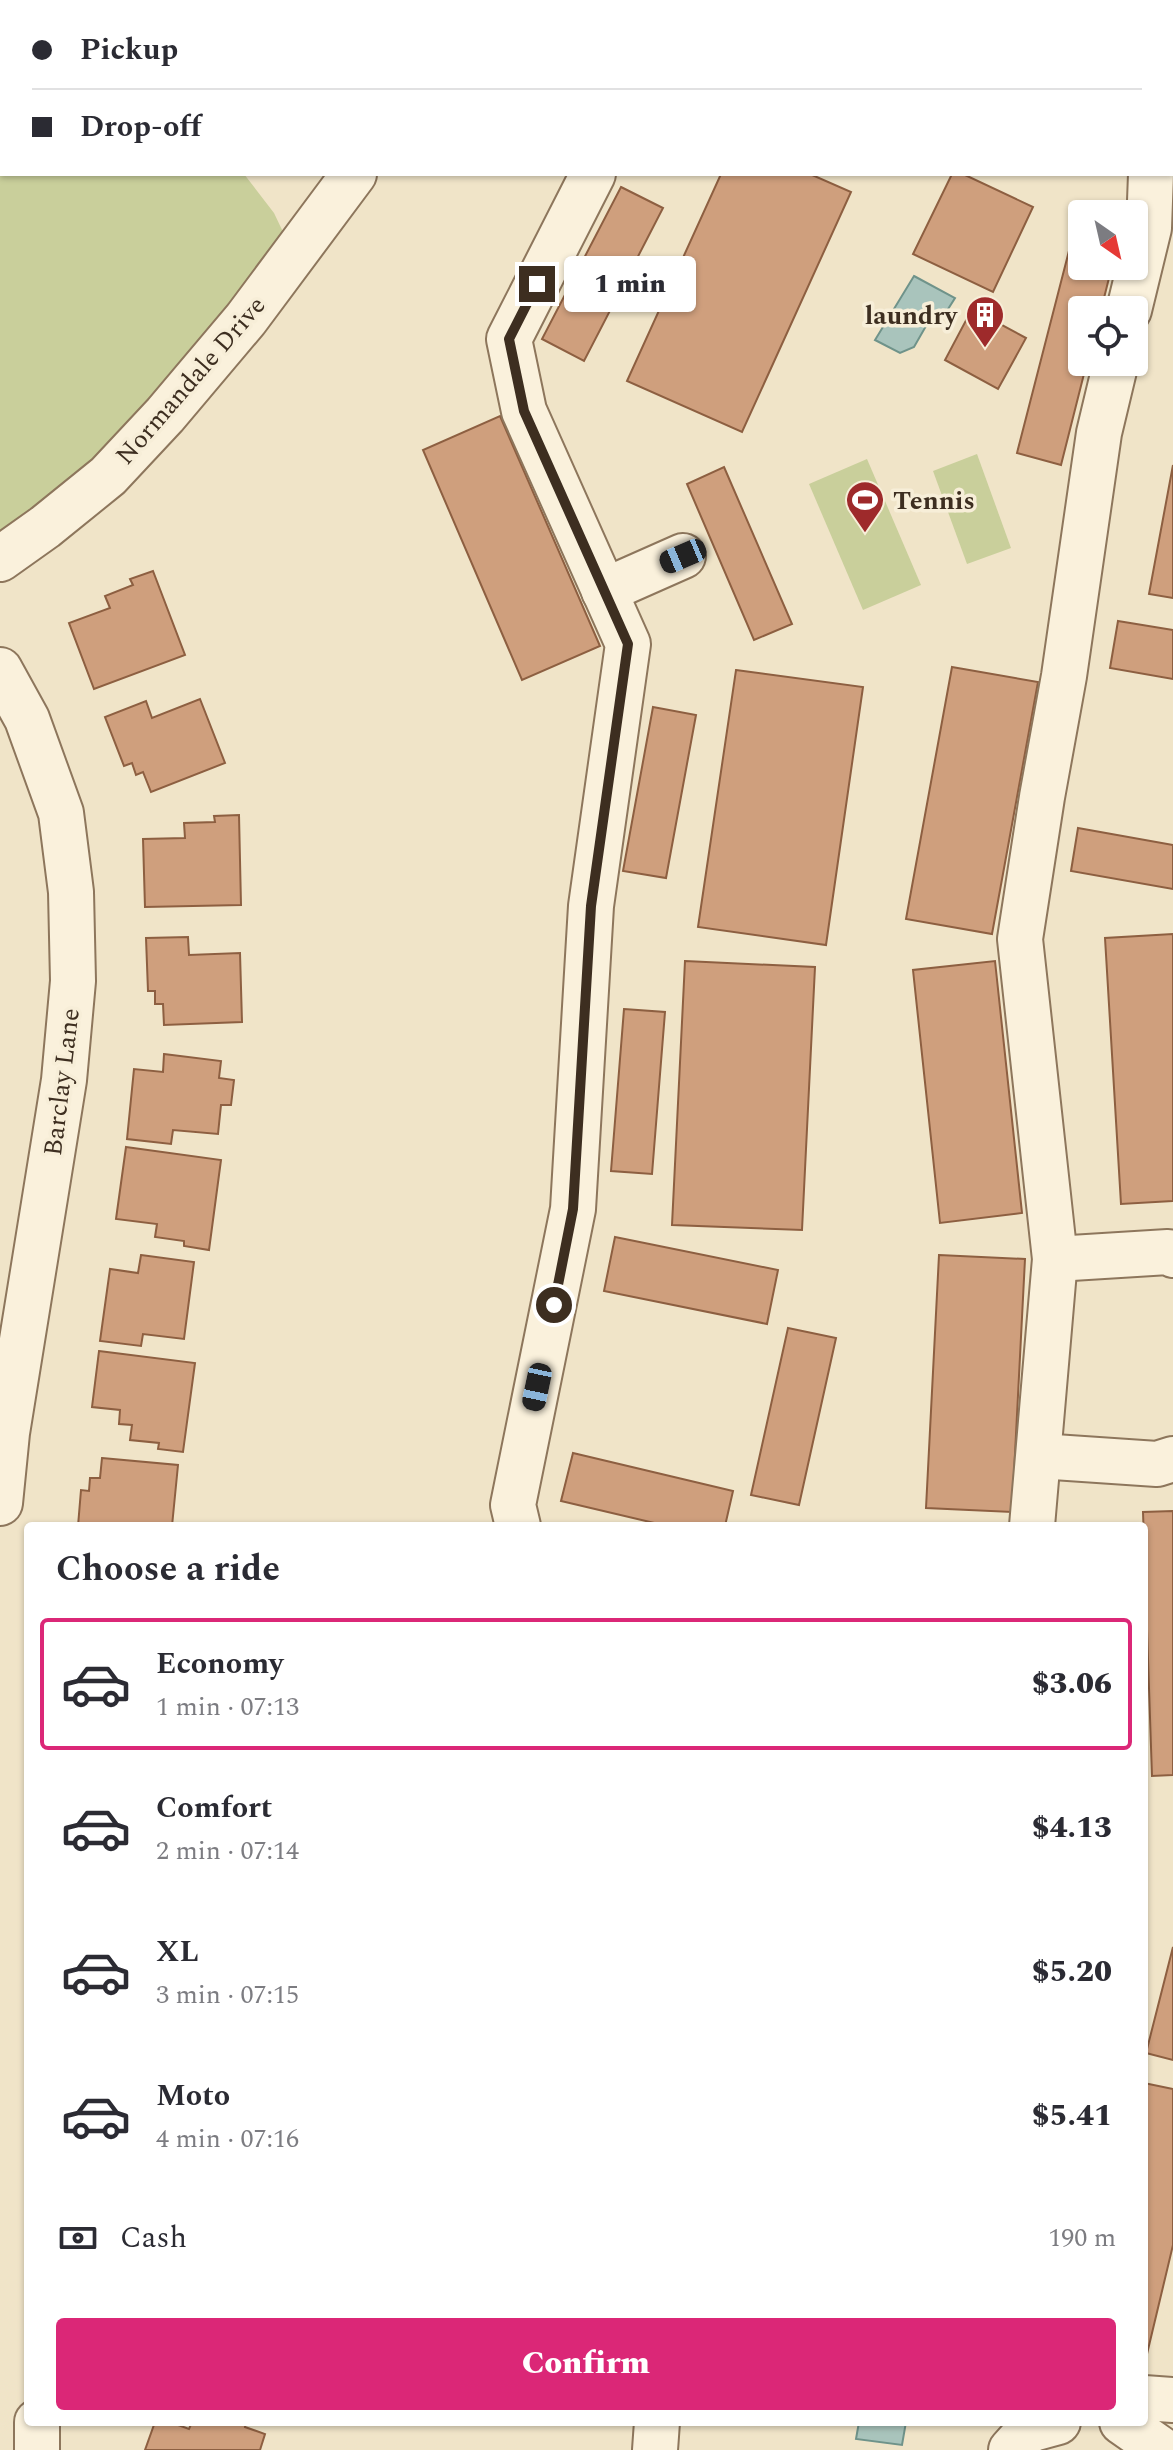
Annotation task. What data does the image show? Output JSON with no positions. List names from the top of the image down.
{
  "streets": {
    "street": ["Normandale Drive", "Barclay Lane"]
  },
  "places": {
    "building": ["laundry"],
    "sports": ["Tennis"]
  },
  "north": "bottom right",
  "page": {
    "banner": ["Pickup", "Drop-off"],
    "bubble": "1 min",
    "heading": "Choose a ride",
    "list": [
      {
        "name": "Economy",
        "note": "1 min · 07:13",
        "value": "$3.06"
      },
      {
        "name": "Comfort",
        "note": "2 min · 07:14",
        "value": "$4.13"
      },
      {
        "name": "XL",
        "note": "3 min · 07:15",
        "value": "$5.20"
      },
      {
        "name": "Moto",
        "note": "4 min · 07:16",
        "value": "$5.41"
      }
    ],
    "pay": ["Cash", "190 m"],
    "buttons": "Confirm"
  }
}
